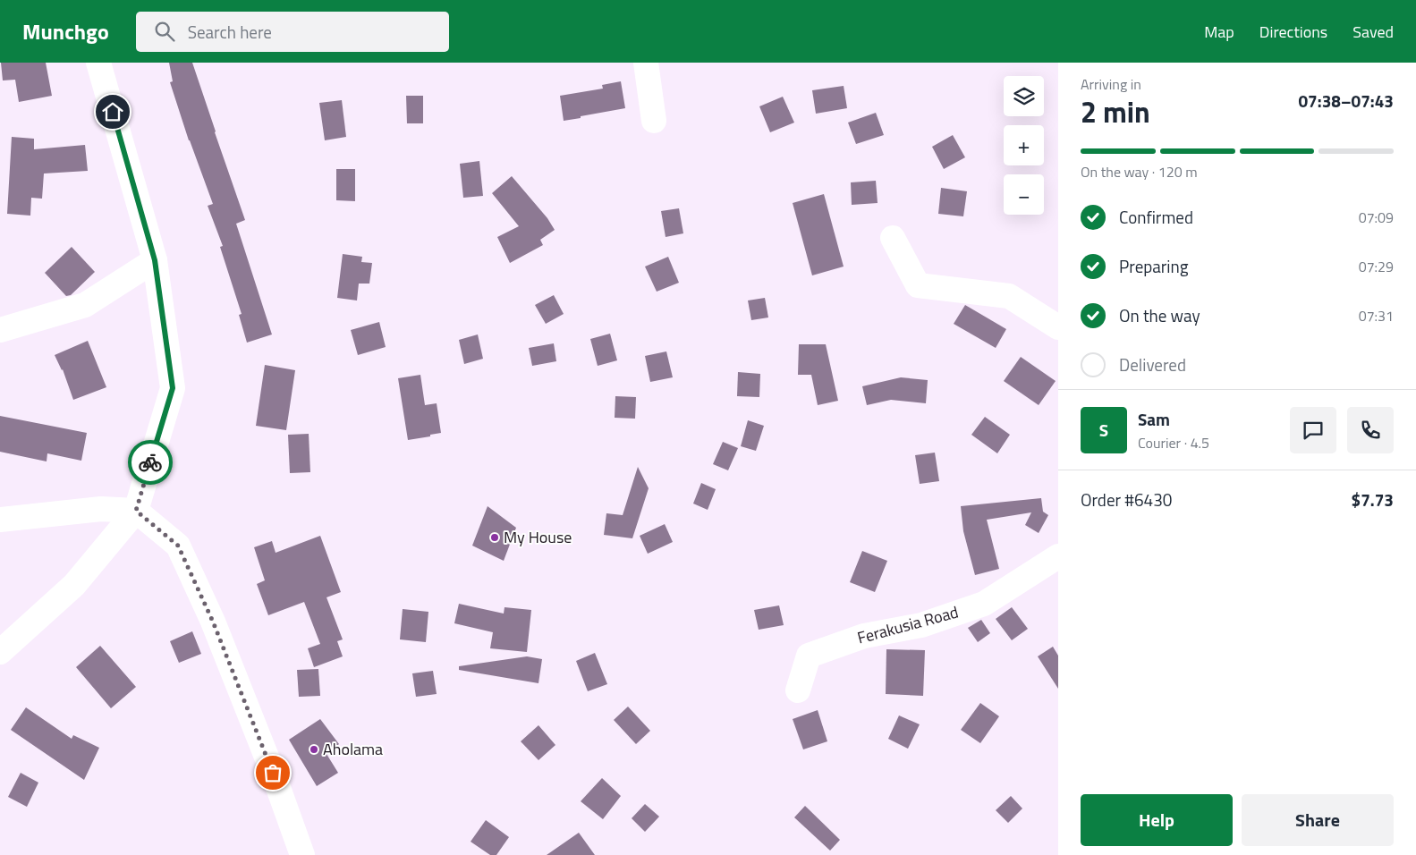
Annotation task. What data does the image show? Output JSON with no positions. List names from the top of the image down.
{
  "streets": {
    "street": ["Ferakusia Road"]
  },
  "places": ["My House", "Aholama"],
  "page": {
    "header": "Munchgo",
    "search": "Search here",
    "nav": ["Map", "Directions", "Saved"],
    "heading": ["2 min", "Arriving in", "07:38–07:43"],
    "panel": [
      "Sam",
      "Courier · 4.5",
      "Order #6430",
      "$7.73"
    ],
    "map_buttons": ["+", "−"],
    "bar": "On the way · 120 m",
    "list": [
      ["Confirmed", "07:09"],
      ["Preparing", "07:29"],
      ["On the way", "07:31"],
      "Delivered"
    ],
    "round": "S",
    "buttons": ["Help", "Share"]
  }
}
